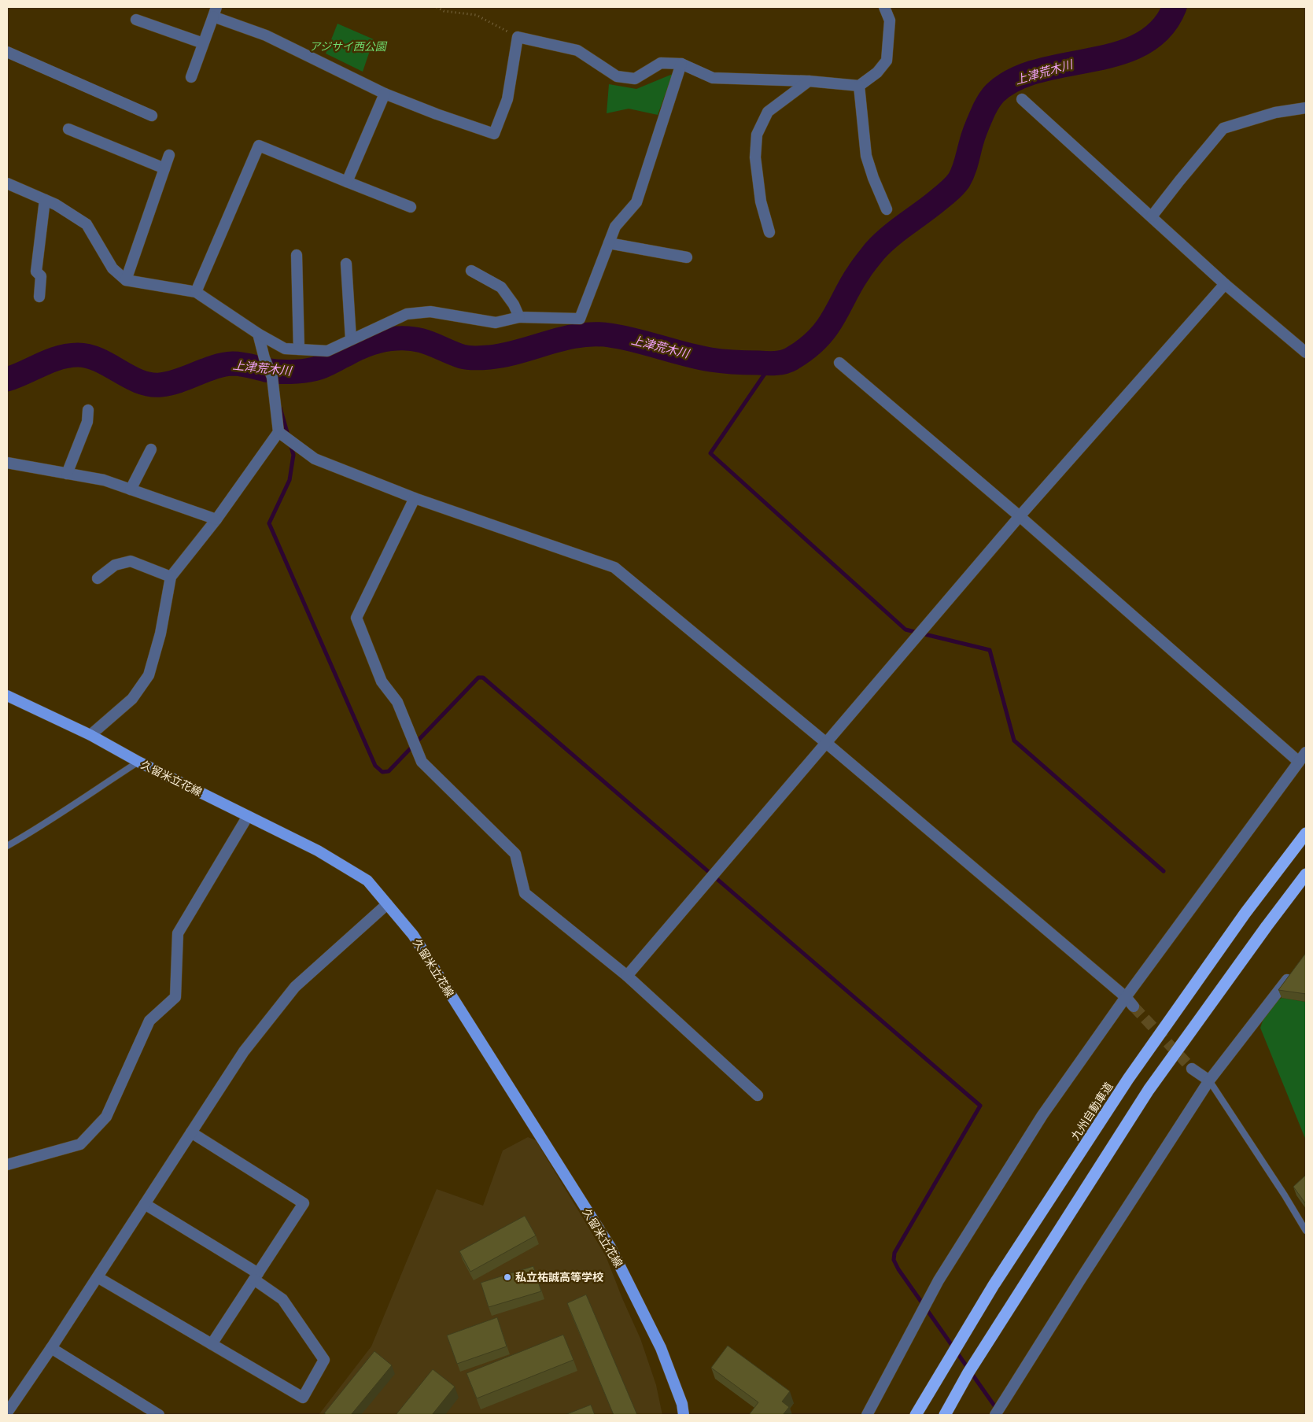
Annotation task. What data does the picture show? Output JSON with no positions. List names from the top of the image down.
{
  "streets": {
    "highway": ["九州自動車道"],
    "main road": ["久留米立花線"]
  },
  "water": ["上津荒木川"],
  "parks": ["アジサイ西公園"],
  "places": ["私立祐誠高等学校"]
}
